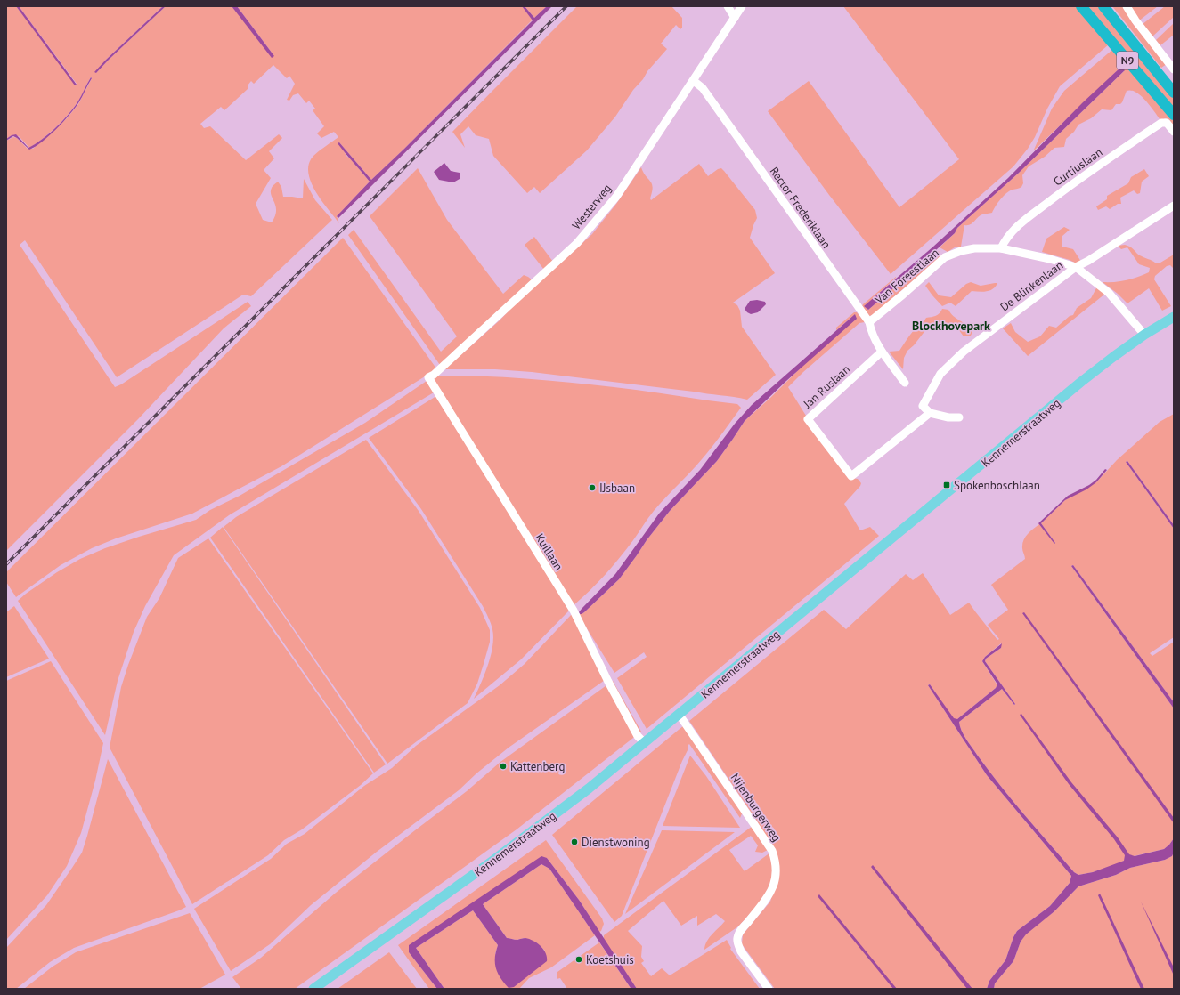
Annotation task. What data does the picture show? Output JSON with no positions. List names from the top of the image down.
{
  "streets": {
    "highway": ["N9"],
    "main road": ["Kennemerstraatweg"],
    "street": [
      "Curtiuslaan",
      "Westerweg",
      "Rector Frederiklaan",
      "Van Foreestlaan",
      "De Blinkenlaan",
      "Jan Ruslaan",
      "Kuillaan",
      "Nijenburgerweg"
    ]
  },
  "crossings": [
    ["Curtiuslaan", "Van Foreestlaan"],
    ["Westerweg", "Rector Frederiklaan"],
    ["Westerweg", "Kuillaan"],
    ["Rector Frederiklaan", "Van Foreestlaan"],
    ["Rector Frederiklaan", "Jan Ruslaan"],
    ["Van Foreestlaan", "De Blinkenlaan"],
    ["Van Foreestlaan", "Kennemerstraatweg"],
    ["De Blinkenlaan", "Jan Ruslaan"],
    ["Kennemerstraatweg", "Kuillaan"],
    ["Kennemerstraatweg", "Nijenburgerweg"]
  ],
  "districts": ["Blockhovepark"],
  "places": {
    "transit": ["Spokenboschlaan"],
    "other": [
      "IJsbaan",
      "Kattenberg",
      "Dienstwoning",
      "Koetshuis"
    ]
  }
}
